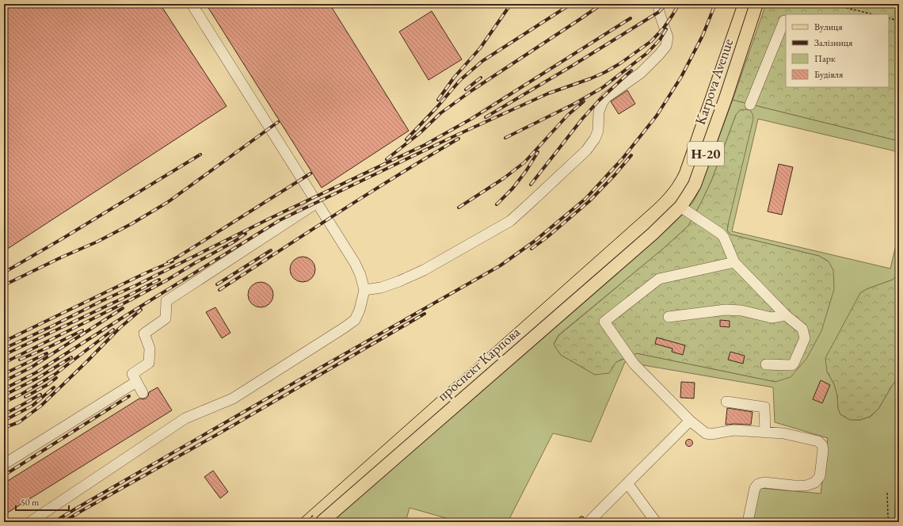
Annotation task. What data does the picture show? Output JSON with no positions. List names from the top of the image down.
{
  "streets": {
    "main road": ["Karpova Avenue", "Н-20", "проспект Карпова"]
  },
  "crossings": [
    ["Karpova Avenue", "проспект Карпова"]
  ],
  "legend": [
    "Вулиця",
    "Залізниця",
    "Парк",
    "Будівля"
  ],
  "scale_bar": "50 m"
}
